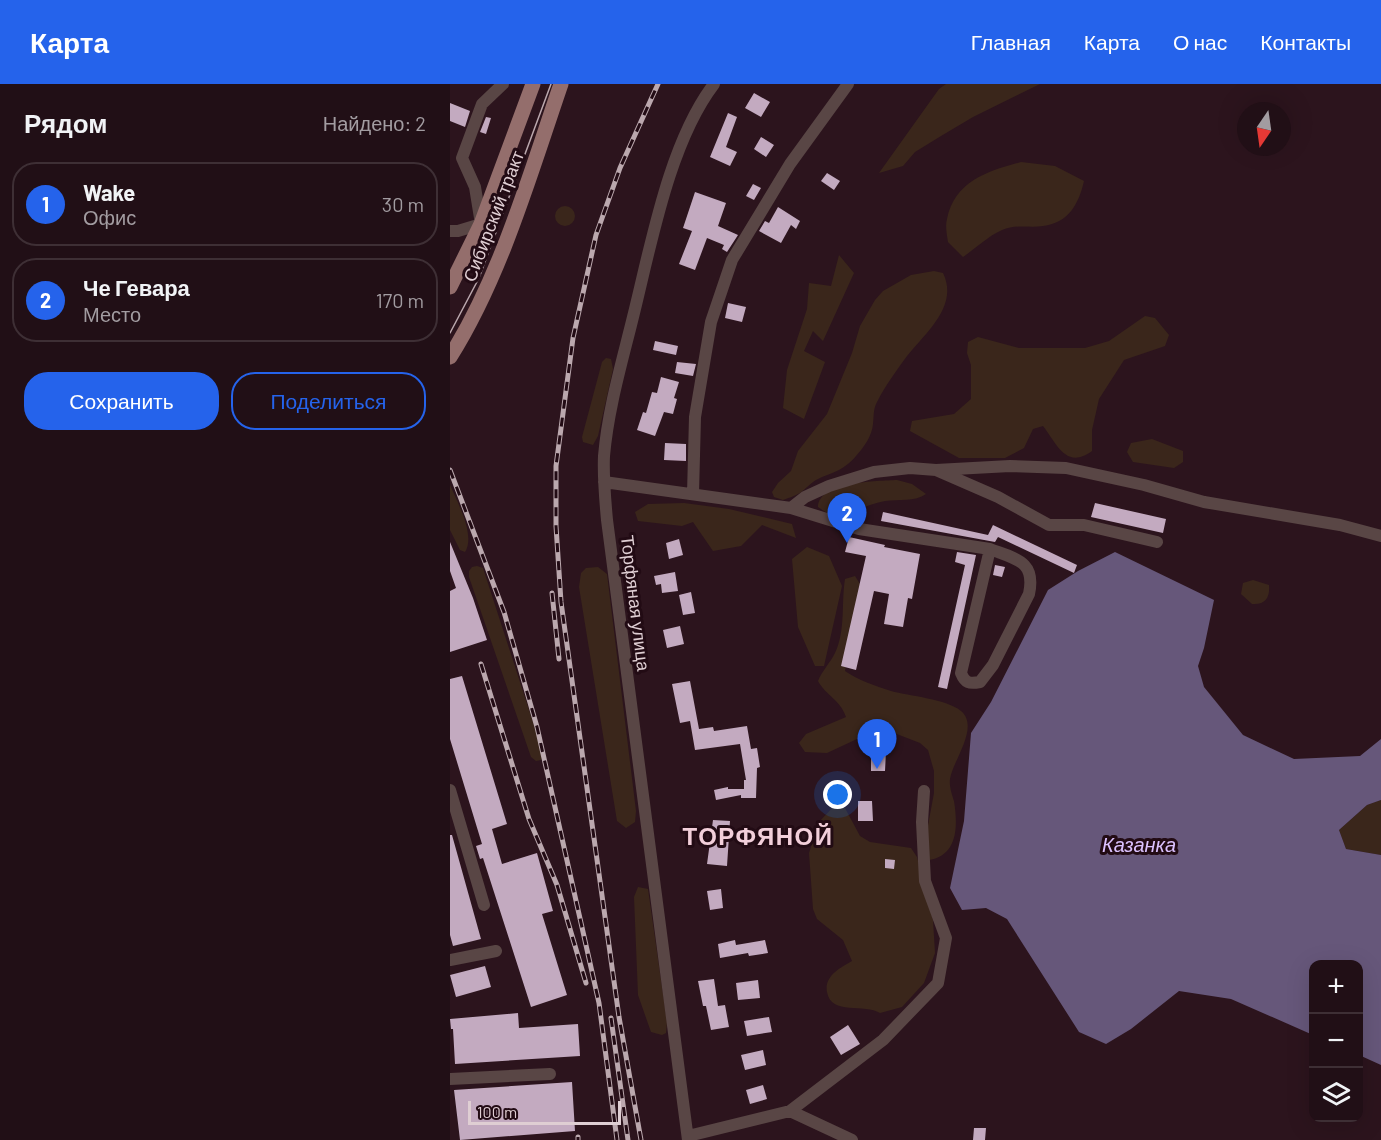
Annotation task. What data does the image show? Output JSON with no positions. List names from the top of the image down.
{
  "streets": {
    "main road": ["Сибирский тракт"],
    "street": ["Торфяная улица"]
  },
  "districts": ["ТОРФЯНОЙ"],
  "water": ["Казанка"],
  "scale_bar": "100 m",
  "north": "bottom",
  "page": {
    "header": "Карта",
    "nav": [
      "Главная",
      "Карта",
      "О нас",
      "Контакты"
    ],
    "heading": ["Рядом", "Найдено: 2"],
    "list": [
      {
        "mark": "1",
        "name": "Wake",
        "note": "Офис",
        "value": "30 m"
      },
      {
        "mark": "2",
        "name": "Че Гевара",
        "note": "Место",
        "value": "170 m"
      }
    ],
    "buttons": ["Сохранить", "Поделиться"],
    "pins": ["2", "1"],
    "map_buttons": ["+", "−"],
    "scale": "100 m"
  }
}
